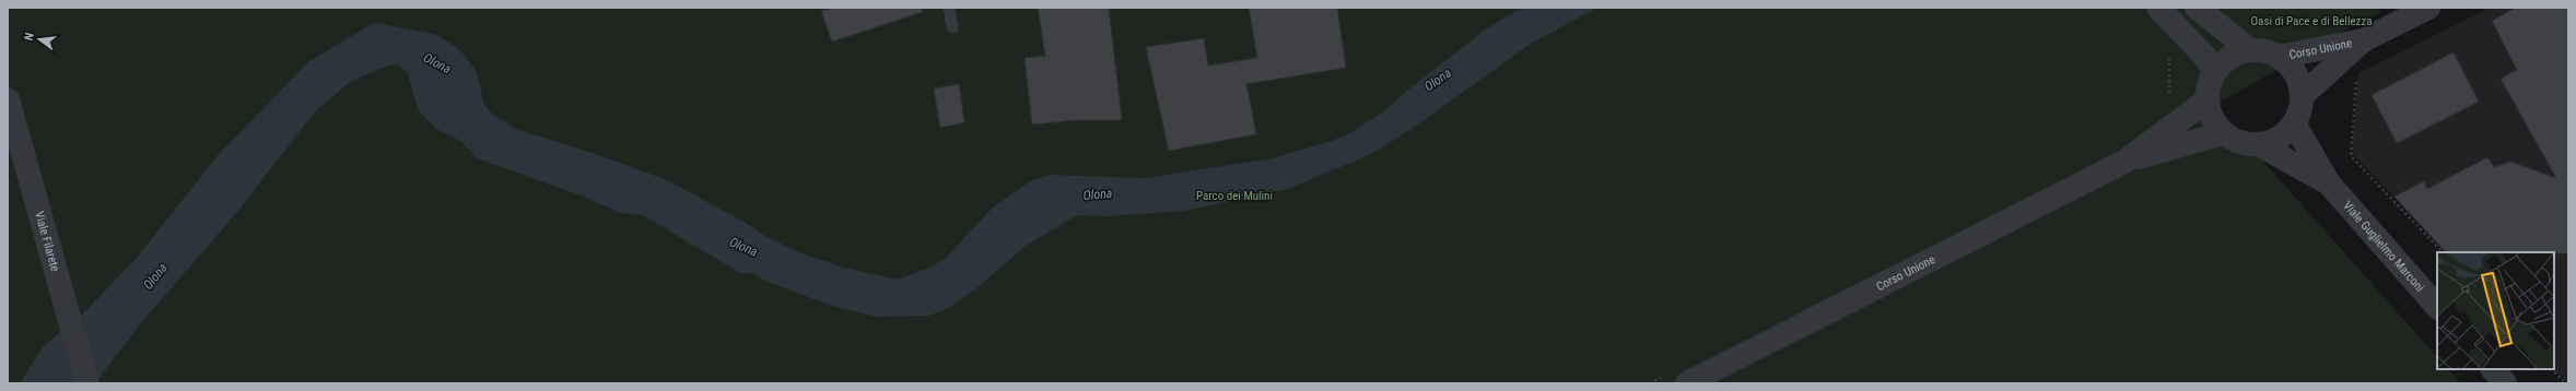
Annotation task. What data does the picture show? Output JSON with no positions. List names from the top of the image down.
{
  "streets": {
    "street": ["Corso Unione", "Viale Filarete", "Viale Guglielmo Marconi"]
  },
  "crossings": [
    ["Corso Unione", "Viale Guglielmo Marconi"]
  ],
  "water": ["Olona"],
  "parks": ["Oasi di Pace e di Bellezza", "Parco dei Mulini"],
  "north": "left"
}
